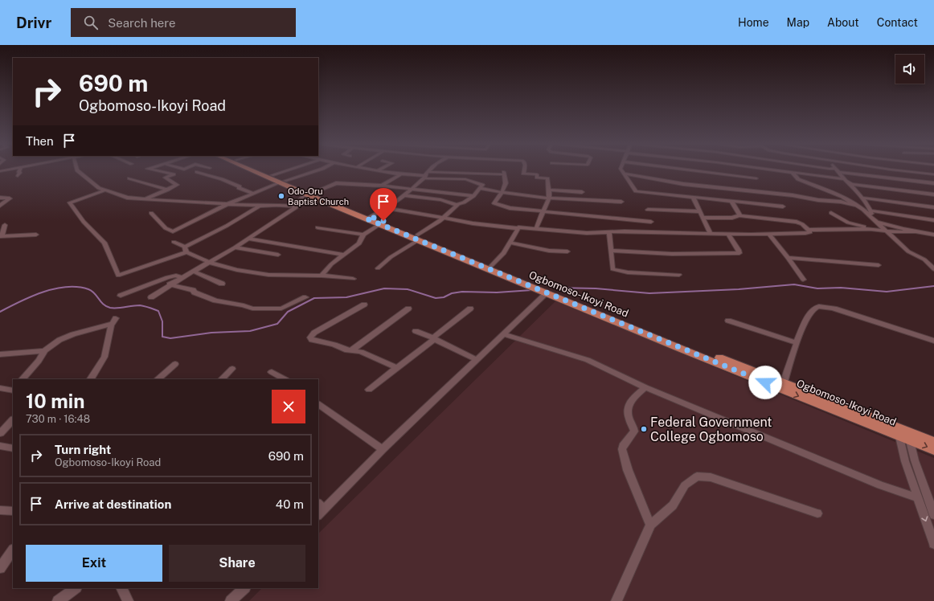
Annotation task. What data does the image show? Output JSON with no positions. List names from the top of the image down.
{
  "streets": {
    "main road": ["Ogbomoso-Ikoyi Road"]
  },
  "places": ["Odo-Oru Baptist Church", "Federal Government College Ogbomoso"],
  "page": {
    "header": "Drivr",
    "search": "Search here",
    "nav": [
      "Home",
      "Map",
      "About",
      "Contact"
    ],
    "turn": ["690 m", "Ogbomoso-Ikoyi Road"],
    "then": "Then",
    "heading": ["10 min", "730 m · 16:48"],
    "list": [
      {
        "name": "Turn right",
        "note": "Ogbomoso-Ikoyi Road",
        "value": "690 m"
      },
      {
        "name": "Arrive at destination",
        "value": "40 m"
      }
    ],
    "buttons": ["Exit", "Share"]
  }
}
